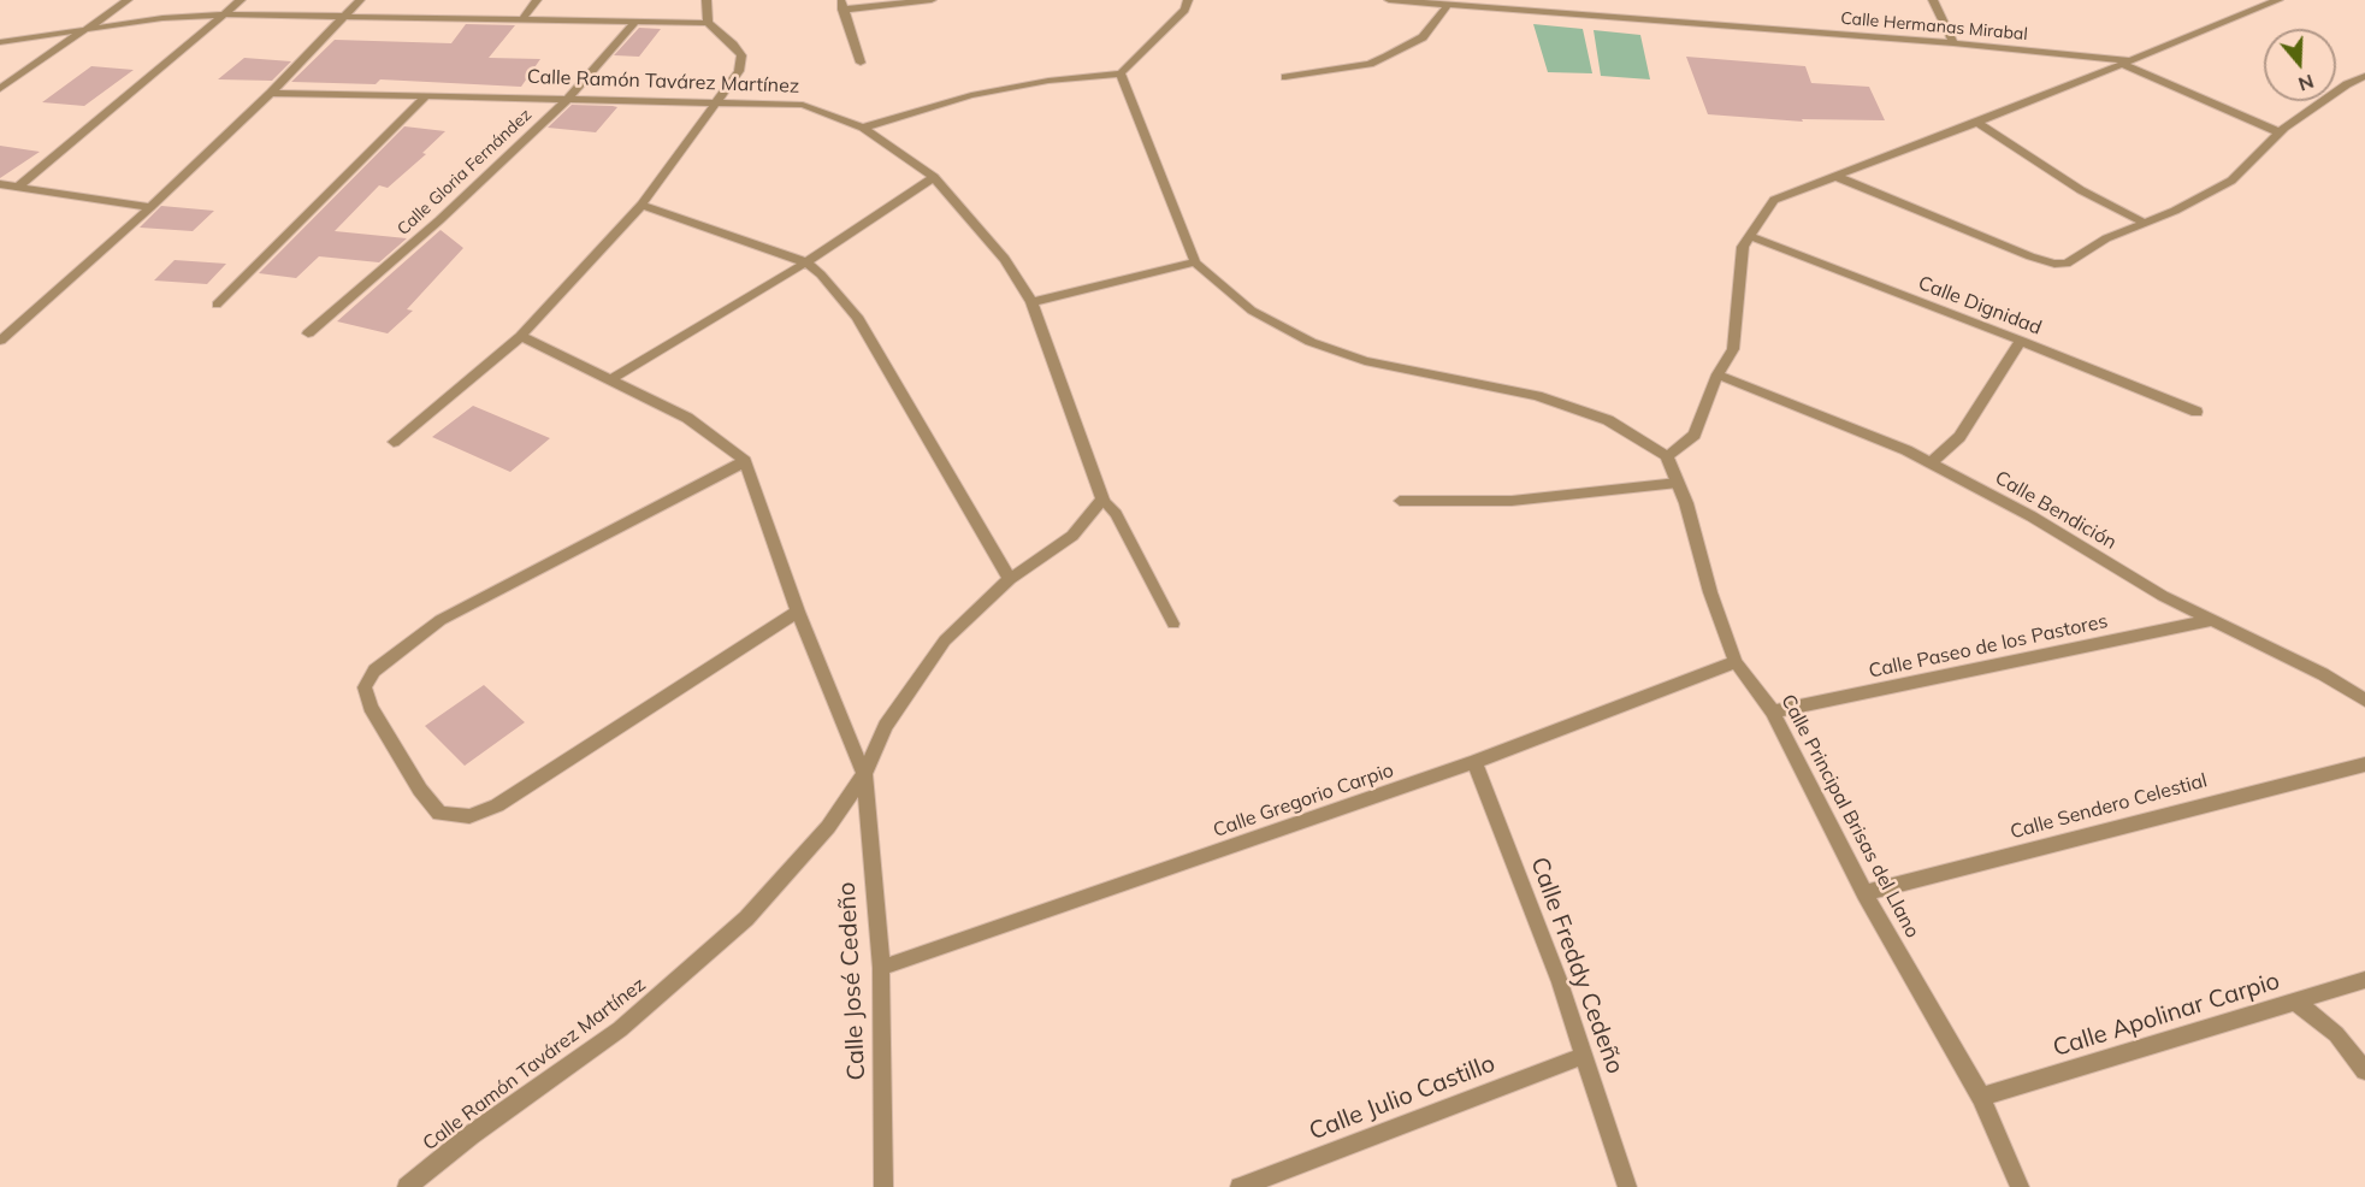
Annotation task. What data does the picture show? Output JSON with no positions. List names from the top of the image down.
{
  "streets": {
    "street": [
      "Calle Hermanas Mirabal",
      "Calle Ramón Tavárez Martínez",
      "Calle Gloria Fernández",
      "Calle Dignidad",
      "Calle Bendición",
      "Calle Paseo de los Pastores",
      "Calle Gregorio Carpio",
      "Calle Sendero Celestial",
      "Calle Principal Brisas del Llano",
      "Calle Freddy Cedeño",
      "Calle José Cedeño",
      "Calle Apolinar Carpio",
      "Calle Julio Castillo"
    ]
  },
  "crossings": [
    ["Calle Ramón Tavárez Martínez", "Calle Gloria Fernández"],
    ["Calle Ramón Tavárez Martínez", "Calle José Cedeño"],
    ["Calle Bendición", "Calle Paseo de los Pastores"],
    ["Calle Paseo de los Pastores", "Calle Principal Brisas del Llano"],
    ["Calle Gregorio Carpio", "Calle Principal Brisas del Llano"],
    ["Calle Gregorio Carpio", "Calle Freddy Cedeño"],
    ["Calle Gregorio Carpio", "Calle José Cedeño"],
    ["Calle Sendero Celestial", "Calle Principal Brisas del Llano"],
    ["Calle Principal Brisas del Llano", "Calle Apolinar Carpio"],
    ["Calle Freddy Cedeño", "Calle Julio Castillo"]
  ],
  "north": "bottom"
}
